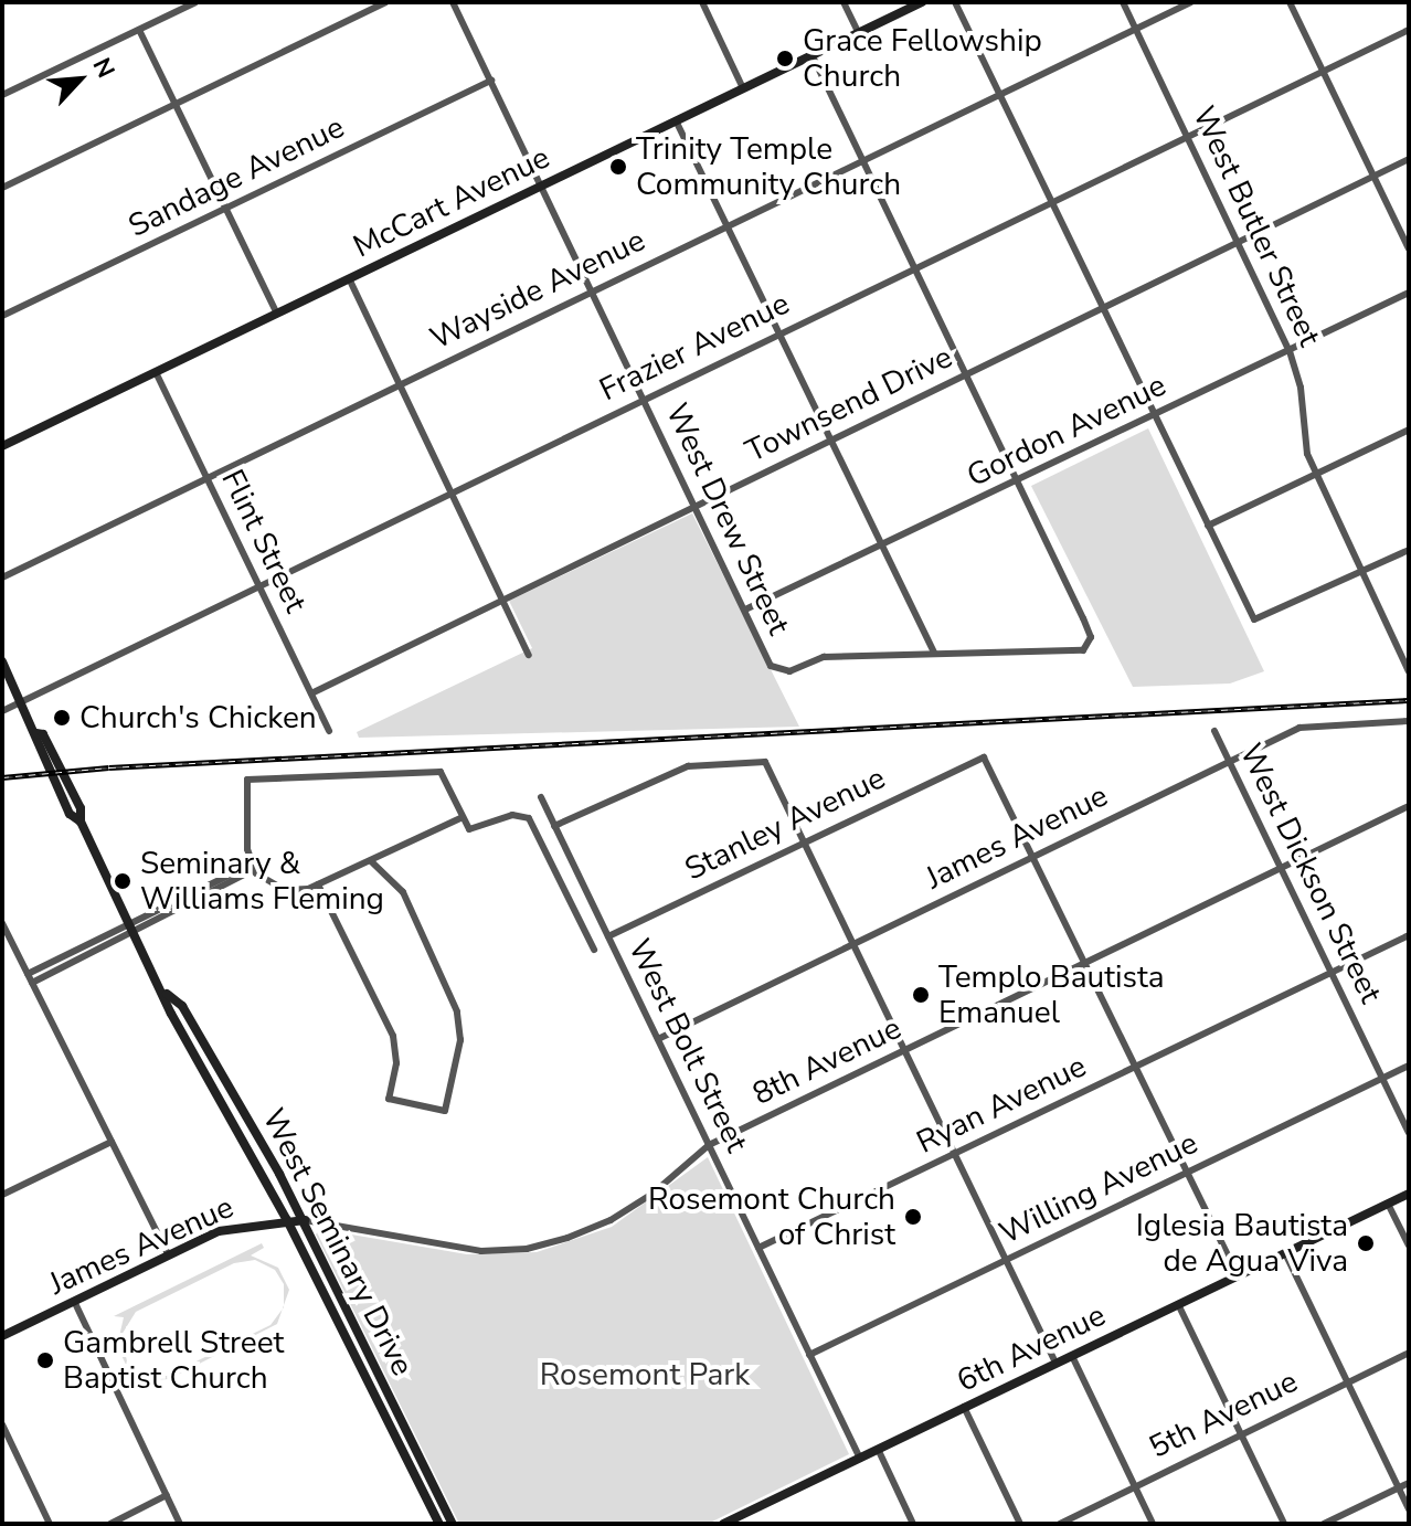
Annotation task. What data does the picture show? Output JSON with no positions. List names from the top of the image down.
{
  "streets": {
    "main road": [
      "McCart Avenue",
      "James Avenue",
      "West Seminary Drive",
      "6th Avenue"
    ],
    "street": [
      "Sandage Avenue",
      "West Butler Street",
      "Wayside Avenue",
      "Frazier Avenue",
      "Townsend Drive",
      "Gordon Avenue",
      "West Drew Street",
      "Flint Street",
      "Stanley Avenue",
      "West Dickson Street",
      "West Bolt Street",
      "8th Avenue",
      "Ryan Avenue",
      "Willing Avenue",
      "5th Avenue"
    ]
  },
  "crossings": [
    ["Sandage Avenue", "West Drew Street"],
    ["McCart Avenue", "West Drew Street"],
    ["McCart Avenue", "Flint Street"],
    ["West Butler Street", "Wayside Avenue"],
    ["West Butler Street", "Frazier Avenue"],
    ["West Butler Street", "Townsend Drive"],
    ["West Butler Street", "Gordon Avenue"],
    ["Wayside Avenue", "West Drew Street"],
    ["Wayside Avenue", "Flint Street"],
    ["Frazier Avenue", "West Drew Street"],
    ["Frazier Avenue", "Flint Street"],
    ["Frazier Avenue", "West Seminary Drive"],
    ["Townsend Drive", "West Drew Street"],
    ["Townsend Drive", "Flint Street"],
    ["Gordon Avenue", "West Drew Street"],
    ["Stanley Avenue", "James Avenue"],
    ["Stanley Avenue", "West Bolt Street"],
    ["James Avenue", "West Dickson Street"],
    ["James Avenue", "West Bolt Street"],
    ["James Avenue", "8th Avenue"],
    ["James Avenue", "West Seminary Drive"],
    ["West Dickson Street", "8th Avenue"],
    ["West Dickson Street", "Ryan Avenue"],
    ["West Dickson Street", "Willing Avenue"],
    ["West Bolt Street", "8th Avenue"],
    ["West Bolt Street", "Ryan Avenue"],
    ["West Bolt Street", "Willing Avenue"],
    ["West Bolt Street", "6th Avenue"],
    ["8th Avenue", "West Seminary Drive"]
  ],
  "parks": ["Rosemont Park"],
  "places": [
    "Grace Fellowship Church",
    "Trinity Temple Community Church",
    "Church's Chicken",
    "Seminary & Williams Fleming",
    "Templo Bautista Emanuel",
    "Rosemont Church of Christ",
    "Iglesia Bautista de Agua Viva",
    "Gambrell Street Baptist Church"
  ],
  "north": "top right"
}
